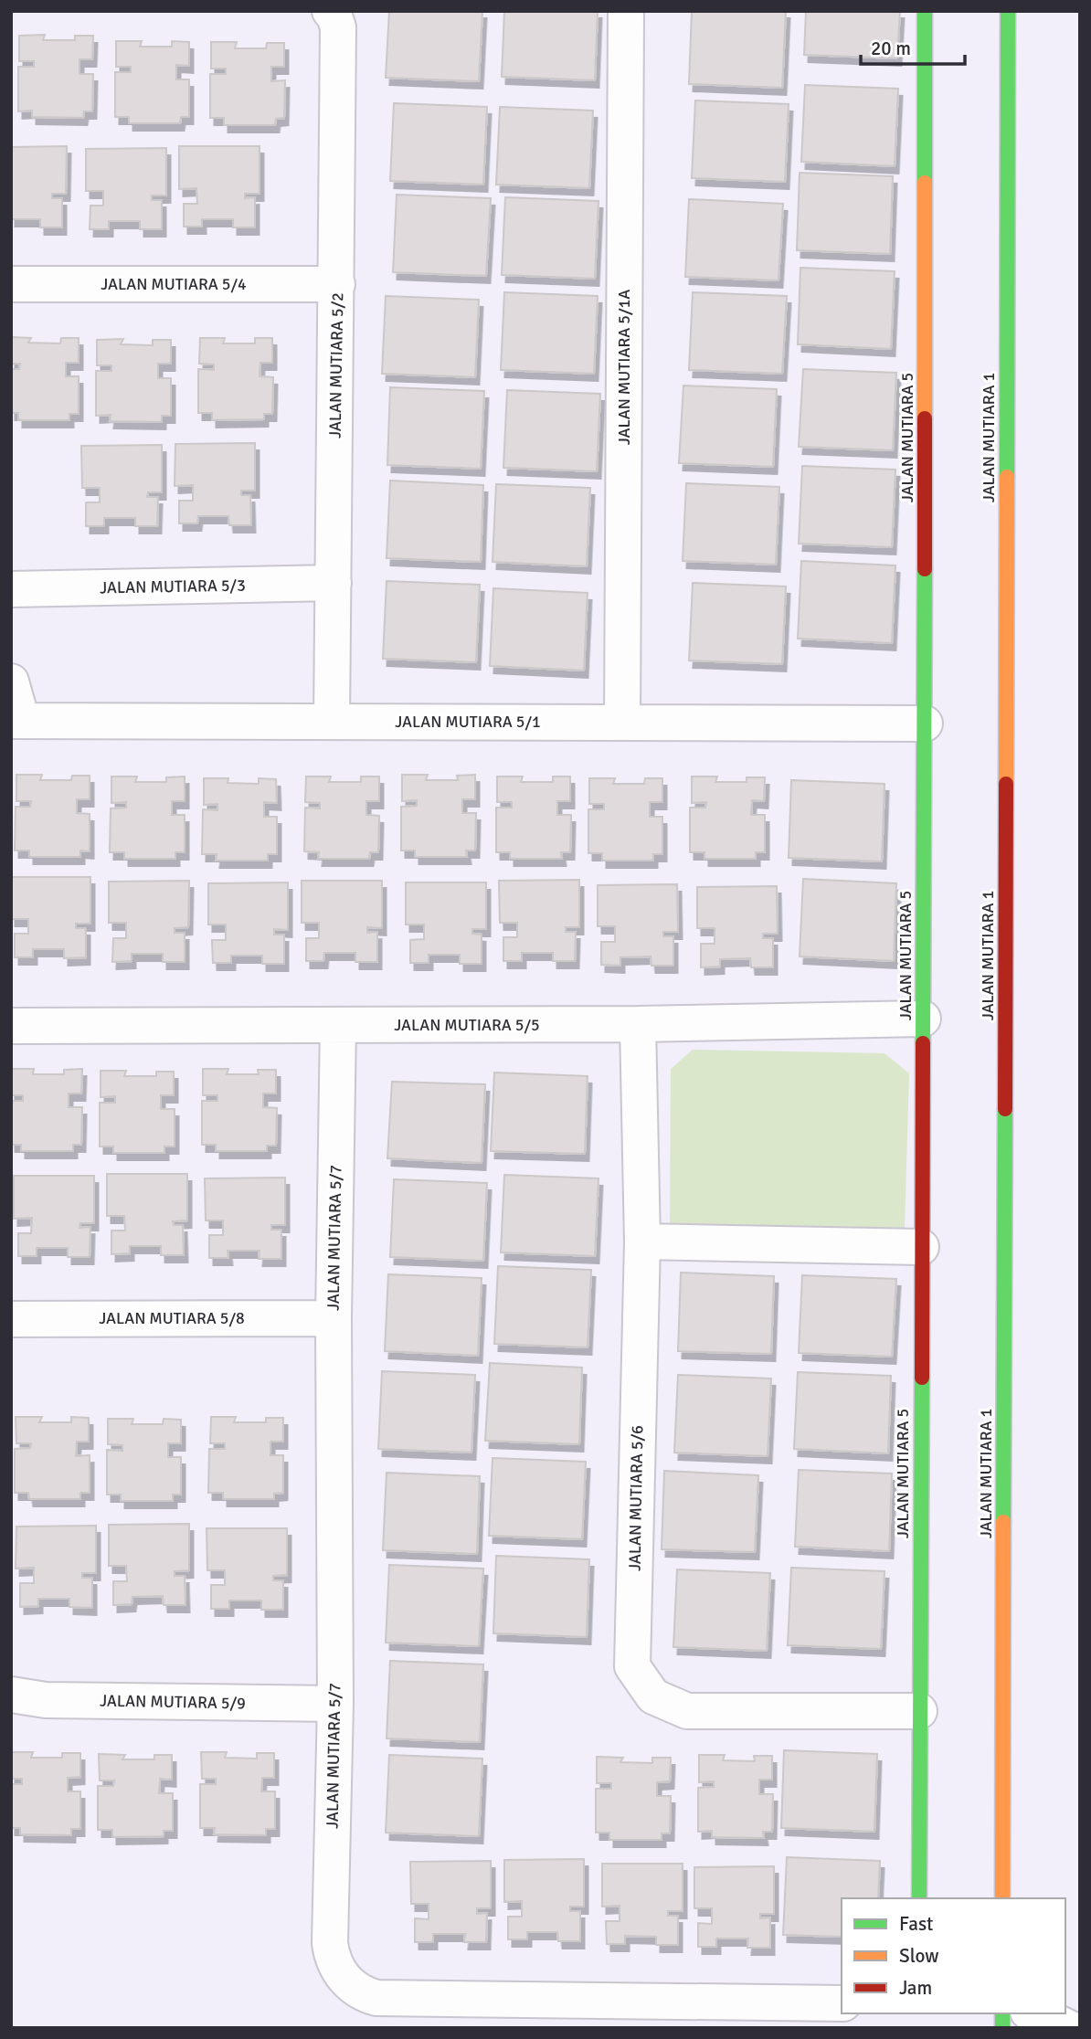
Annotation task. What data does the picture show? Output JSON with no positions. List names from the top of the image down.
{
  "streets": {
    "street": [
      "JALAN MUTIARA 5/4",
      "JALAN MUTIARA 5/2",
      "JALAN MUTIARA 5/1A",
      "JALAN MUTIARA 5",
      "JALAN MUTIARA 1",
      "JALAN MUTIARA 5/3",
      "JALAN MUTIARA 5/1",
      "JALAN MUTIARA 5/5",
      "JALAN MUTIARA 5/7",
      "JALAN MUTIARA 5/8",
      "JALAN MUTIARA 5/6",
      "JALAN MUTIARA 5/9"
    ]
  },
  "crossings": [
    ["JALAN MUTIARA 5/4", "JALAN MUTIARA 5/2"],
    ["JALAN MUTIARA 5/2", "JALAN MUTIARA 5/3"],
    ["JALAN MUTIARA 5/2", "JALAN MUTIARA 5/1"],
    ["JALAN MUTIARA 5/1A", "JALAN MUTIARA 5/1"],
    ["JALAN MUTIARA 5", "JALAN MUTIARA 5/1"],
    ["JALAN MUTIARA 5", "JALAN MUTIARA 5/5"],
    ["JALAN MUTIARA 5", "JALAN MUTIARA 5/6"],
    ["JALAN MUTIARA 5/5", "JALAN MUTIARA 5/7"],
    ["JALAN MUTIARA 5/5", "JALAN MUTIARA 5/6"],
    ["JALAN MUTIARA 5/7", "JALAN MUTIARA 5/8"],
    ["JALAN MUTIARA 5/7", "JALAN MUTIARA 5/9"]
  ],
  "legend": ["Fast", "Slow", "Jam"],
  "scale_bar": "20 m"
}
